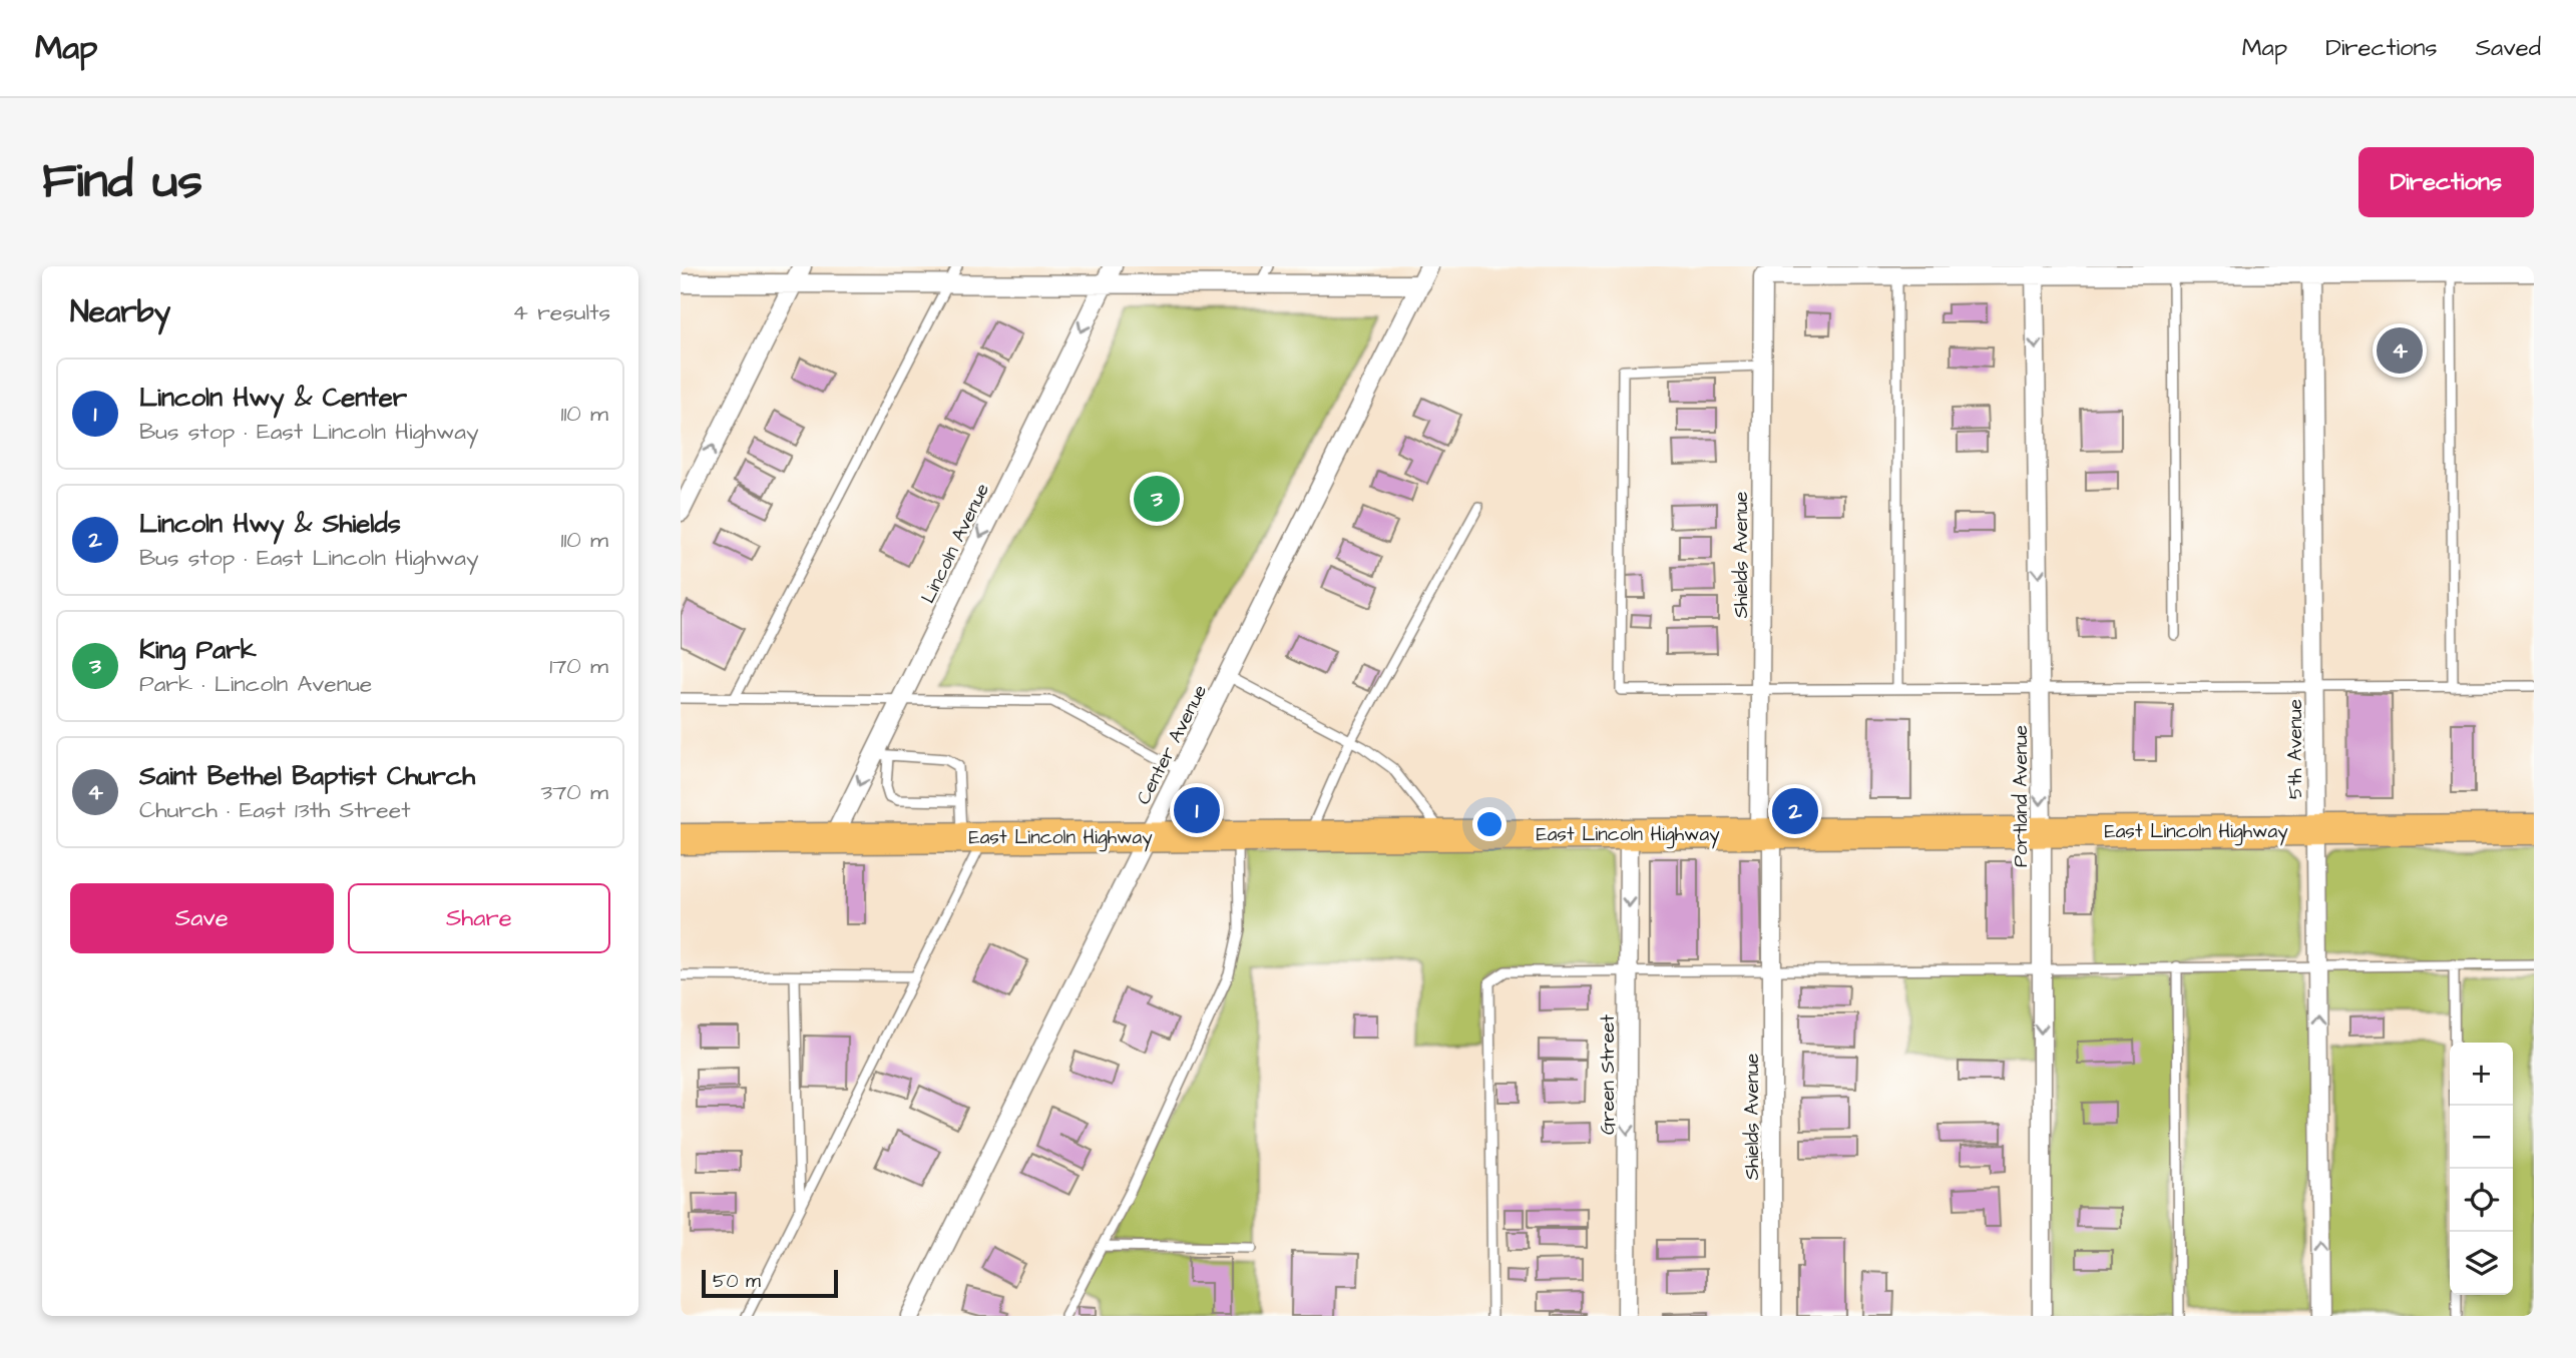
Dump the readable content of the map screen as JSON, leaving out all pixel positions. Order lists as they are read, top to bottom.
{
  "streets": {
    "main road": ["East Lincoln Highway"],
    "street": [
      "Lincoln Avenue",
      "Shields Avenue",
      "Center Avenue",
      "5th Avenue",
      "Portland Avenue",
      "Green Street"
    ]
  },
  "crossings": [
    ["Lincoln Avenue", "East Lincoln Highway"],
    ["Shields Avenue", "East Lincoln Highway"],
    ["Center Avenue", "East Lincoln Highway"],
    ["5th Avenue", "East Lincoln Highway"],
    ["Portland Avenue", "East Lincoln Highway"],
    ["East Lincoln Highway", "Green Street"]
  ],
  "one_way": ["Lincoln Avenue", "Portland Avenue", "Green Street"],
  "scale_bar": "50 m",
  "page": {
    "header": "Map",
    "nav": ["Map", "Directions", "Saved"],
    "buttons": [
      "Directions",
      ["Save", "Share"]
    ],
    "title": "Find us",
    "heading": ["Nearby", "4 results"],
    "pins": [
      "4",
      "3",
      "1",
      "2"
    ],
    "list": [
      {
        "mark": "1",
        "name": "Lincoln Hwy & Center",
        "note": "Bus stop · East Lincoln Highway",
        "value": "110 m"
      },
      {
        "mark": "2",
        "name": "Lincoln Hwy & Shields",
        "note": "Bus stop · East Lincoln Highway",
        "value": "110 m"
      },
      {
        "mark": "3",
        "name": "King Park",
        "note": "Park · Lincoln Avenue",
        "value": "170 m"
      },
      {
        "mark": "4",
        "name": "Saint Bethel Baptist Church",
        "note": "Church · East 13th Street",
        "value": "370 m"
      }
    ],
    "map_buttons": ["+", "−"],
    "scale": "50 m"
  }
}
